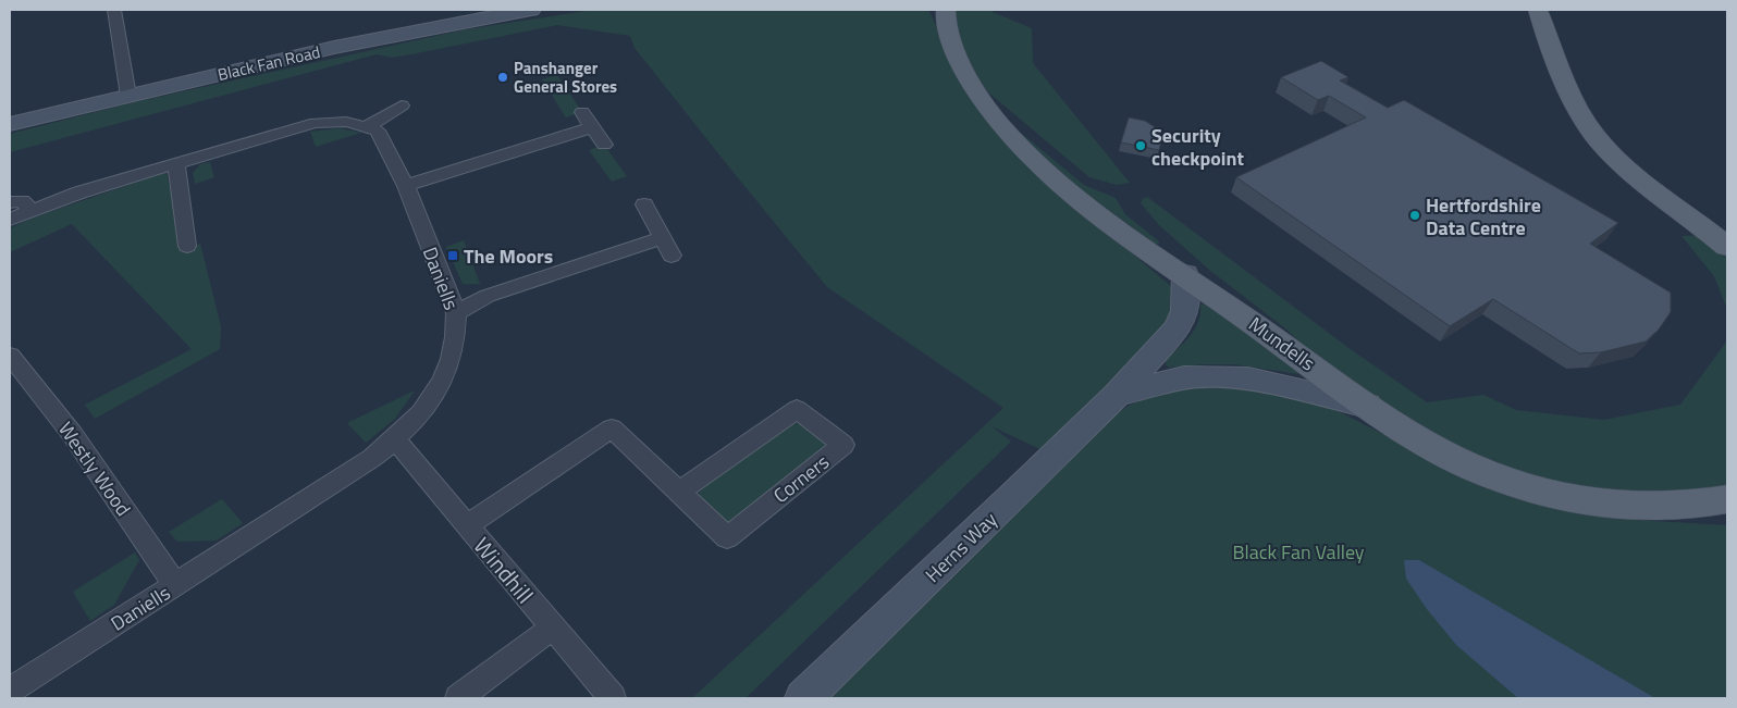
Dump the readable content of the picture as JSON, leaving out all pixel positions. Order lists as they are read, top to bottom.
{
  "streets": {
    "main road": ["Mundells"],
    "street": [
      "Black Fan Road",
      "Daniells",
      "Westly Wood",
      "Corners",
      "Herns Way",
      "Windhill"
    ]
  },
  "crossings": [
    ["Daniells", "Westly Wood"],
    ["Daniells", "Windhill"],
    ["Mundells", "Herns Way"],
    ["Corners", "Windhill"]
  ],
  "parks": ["Black Fan Valley"],
  "places": {
    "other": ["Panshanger General Stores", "Security checkpoint", "Hertfordshire Data Centre"],
    "transit": ["The Moors"]
  }
}
